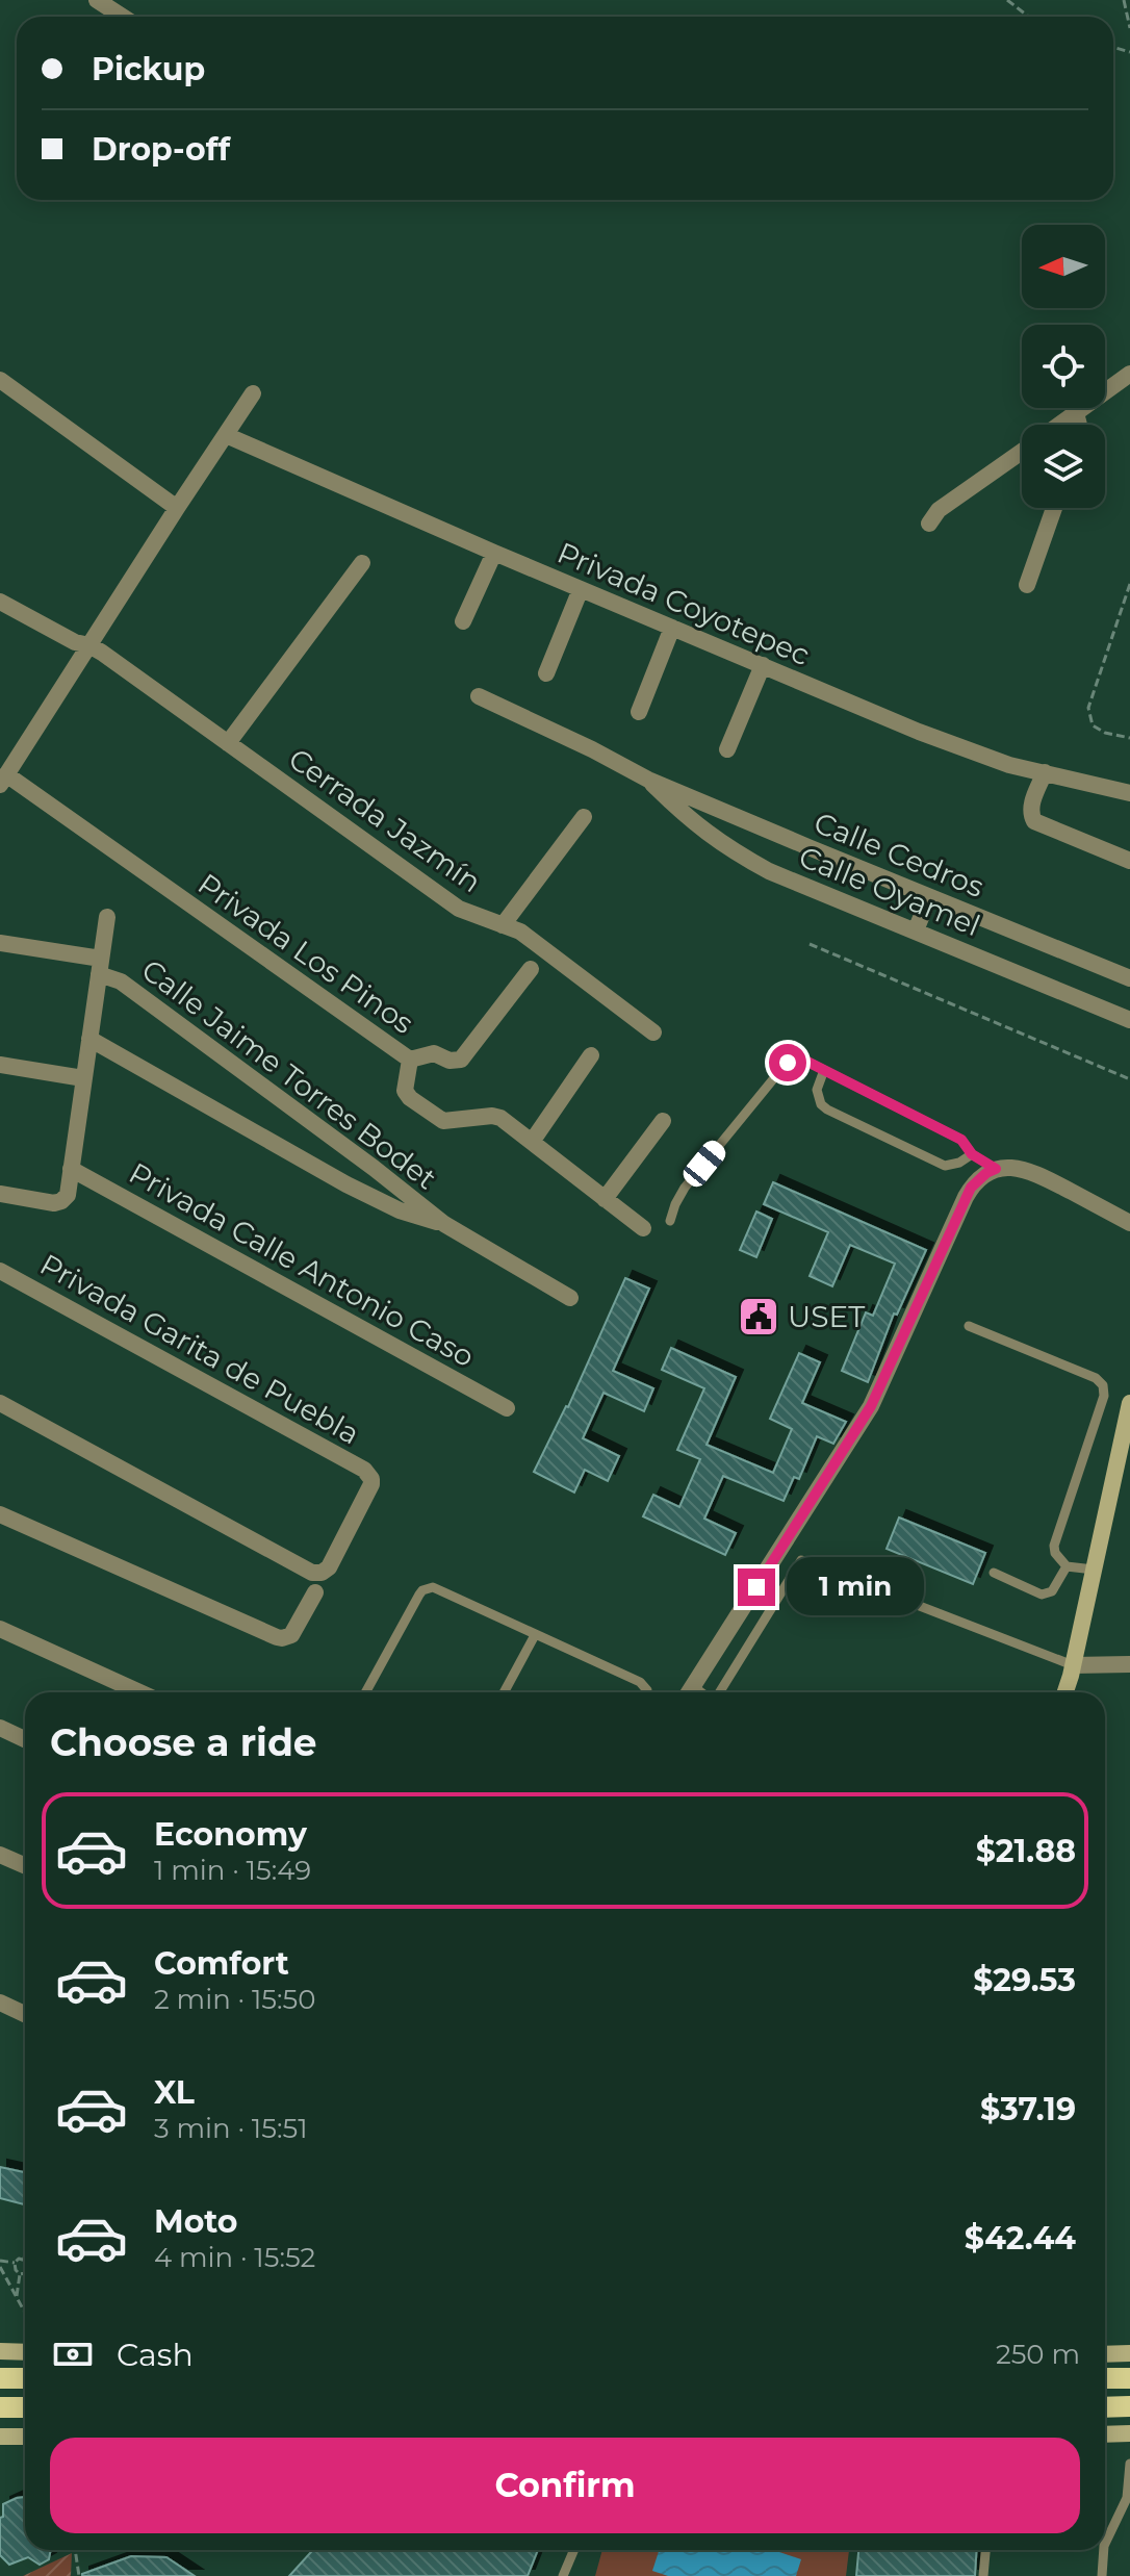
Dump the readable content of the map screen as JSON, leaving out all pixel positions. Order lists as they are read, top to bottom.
{
  "streets": {
    "street": [
      "Privada Coyotepec",
      "Cerrada Jazmín",
      "Calle Cedros",
      "Calle Oyamel",
      "Privada Los Pinos",
      "Calle Jaime Torres Bodet",
      "Privada Calle Antonio Caso",
      "Privada Garita de Puebla"
    ]
  },
  "crossings": [
    ["Calle Cedros", "Calle Oyamel"]
  ],
  "places": {
    "public building": ["USET"]
  },
  "north": "left",
  "page": {
    "banner": ["Pickup", "Drop-off"],
    "bubble": "1 min",
    "heading": "Choose a ride",
    "list": [
      {
        "name": "Economy",
        "note": "1 min · 15:49",
        "value": "$21.88"
      },
      {
        "name": "Comfort",
        "note": "2 min · 15:50",
        "value": "$29.53"
      },
      {
        "name": "XL",
        "note": "3 min · 15:51",
        "value": "$37.19"
      },
      {
        "name": "Moto",
        "note": "4 min · 15:52",
        "value": "$42.44"
      }
    ],
    "pay": ["Cash", "250 m"],
    "buttons": "Confirm"
  }
}
